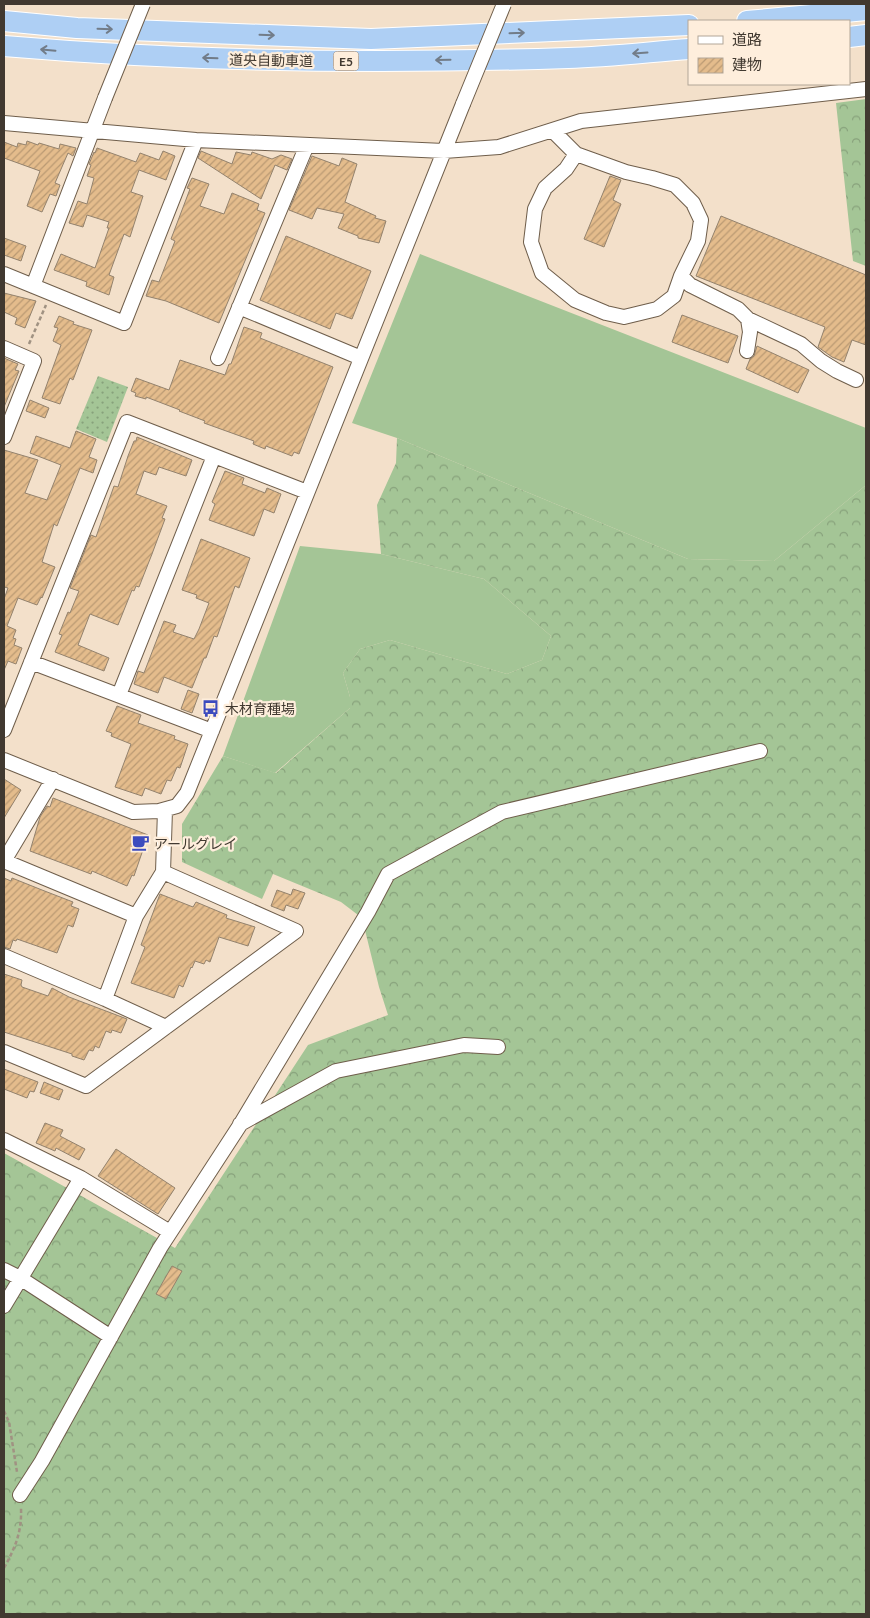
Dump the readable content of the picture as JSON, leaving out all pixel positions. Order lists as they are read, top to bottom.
{
  "streets": {
    "highway": ["道央自動車道", "E5"]
  },
  "places": {
    "bus stop": ["木材育種場"],
    "cafe": ["アールグレイ"]
  },
  "legend": ["道路", "建物"]
}
